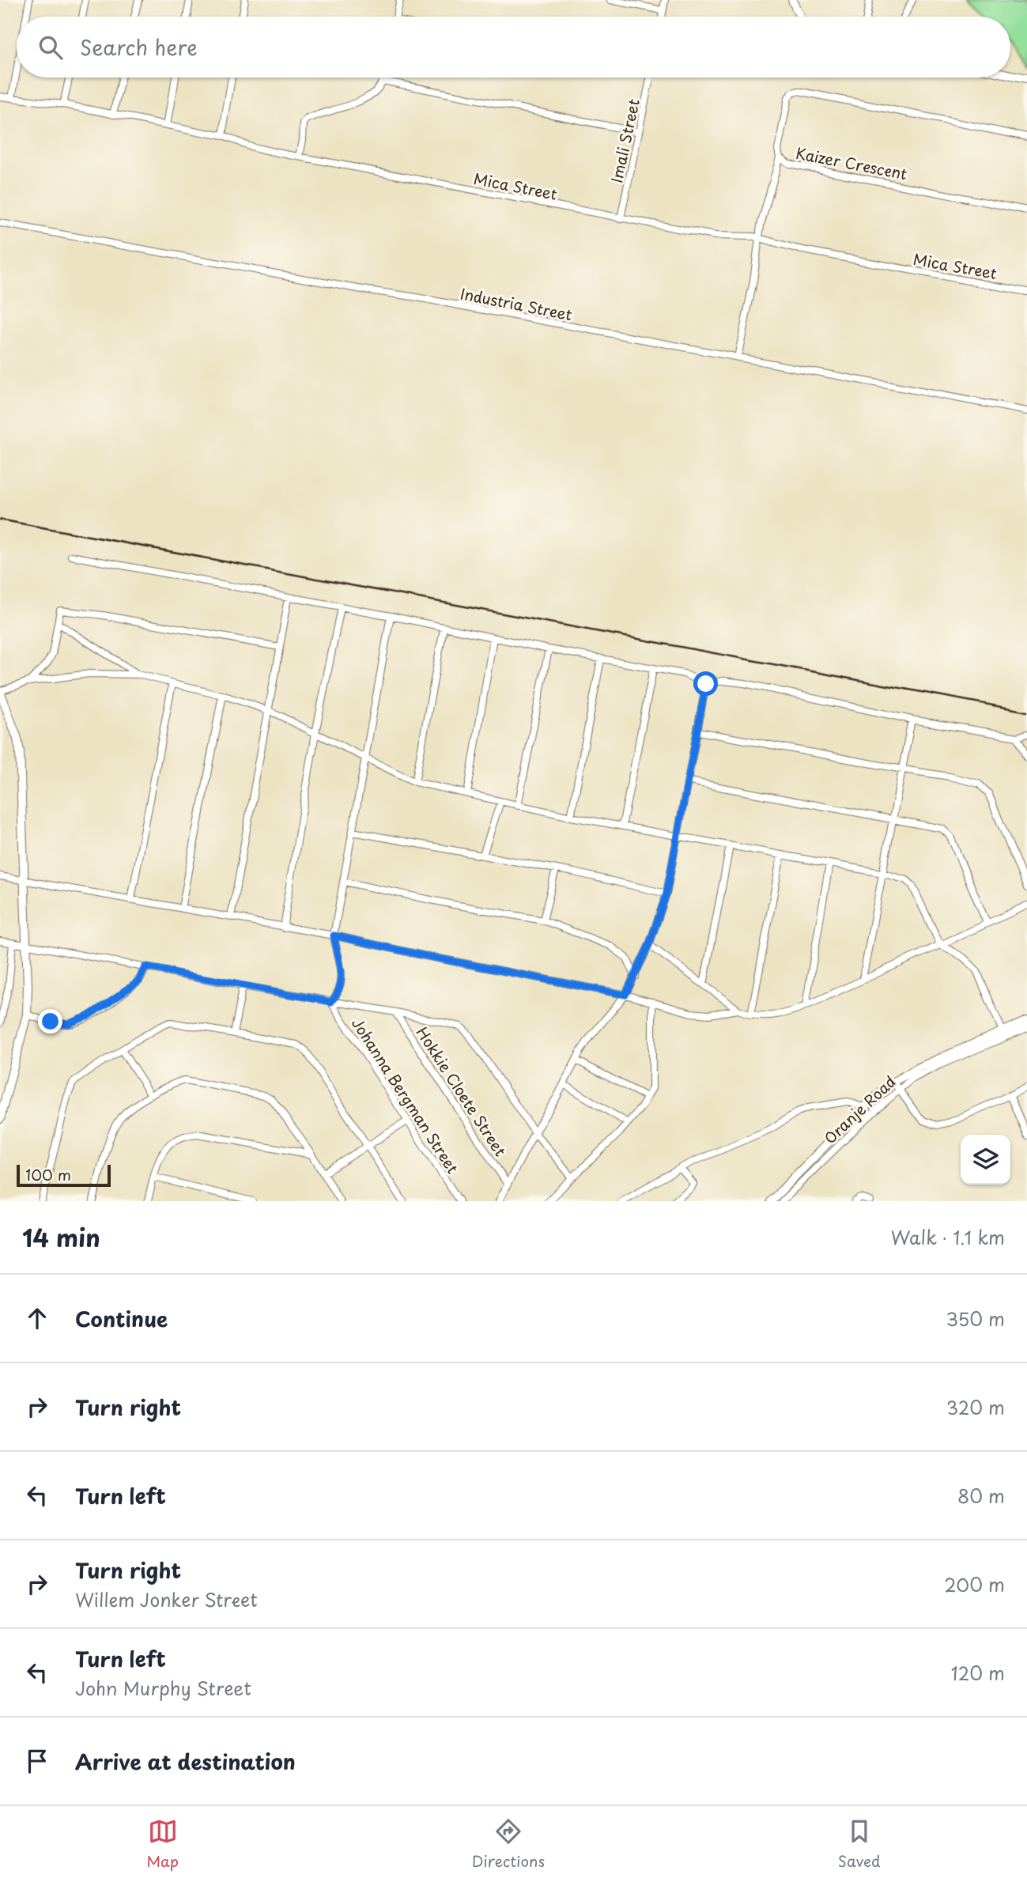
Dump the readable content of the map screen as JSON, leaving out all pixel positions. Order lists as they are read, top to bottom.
{
  "streets": {
    "street": [
      "Imali Street",
      "Kaizer Crescent",
      "Mica Street",
      "Industria Street",
      "Hokkie Cloete Street",
      "Johanna Bergman Street",
      "Oranje Road"
    ]
  },
  "crossings": [
    ["Imali Street", "Mica Street"]
  ],
  "scale_bar": "100 m",
  "page": {
    "search": "Search here",
    "scale": "100 m",
    "heading": ["14 min", "Walk · 1.1 km"],
    "list": [
      ["Continue", "350 m"],
      ["Turn right", "320 m"],
      ["Turn left", "80 m"],
      ["Turn right", "Willem Jonker Street", "200 m"],
      ["Turn left", "John Murphy Street", "120 m"],
      "Arrive at destination"
    ],
    "nav": ["Map", "Directions", "Saved"]
  }
}
